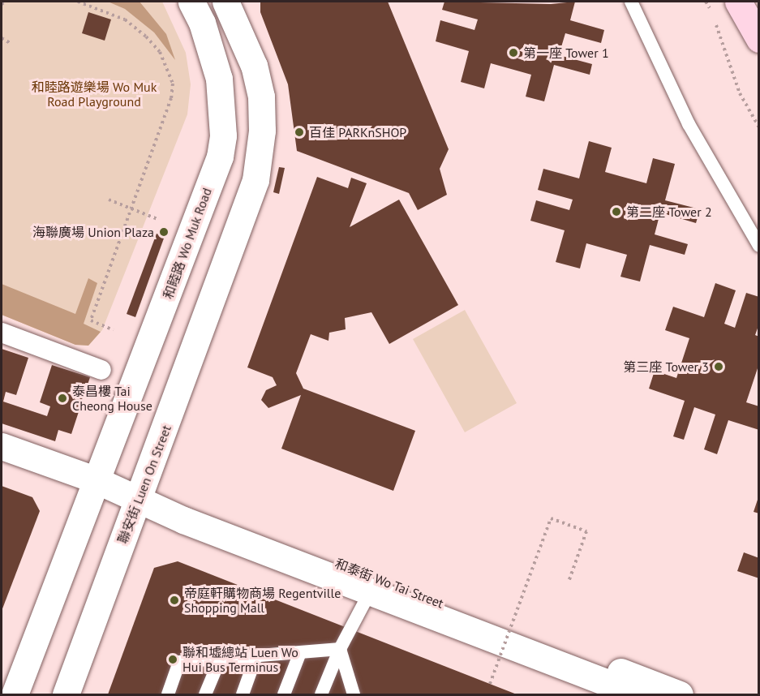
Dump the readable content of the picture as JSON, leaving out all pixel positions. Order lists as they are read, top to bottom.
{
  "streets": {
    "street": ["和睦路 Wo Muk Road", "聯安街 Luen On Street", "和泰街 Wo Tai Street"]
  },
  "crossings": [
    ["和睦路 Wo Muk Road", "和泰街 Wo Tai Street"],
    ["聯安街 Luen On Street", "和泰街 Wo Tai Street"]
  ],
  "parks": ["和睦路遊樂場 Wo Muk Road Playground"],
  "places": [
    "第一座 Tower 1",
    "百佳 PARKnSHOP",
    "第二座 Tower 2",
    "海聯廣場 Union Plaza",
    "第三座 Tower 3",
    "泰昌樓 Tai Cheong House",
    "帝庭軒購物商場 Regentville Shopping Mall",
    "聯和墟總站 Luen Wo Hui Bus Terminus"
  ]
}
